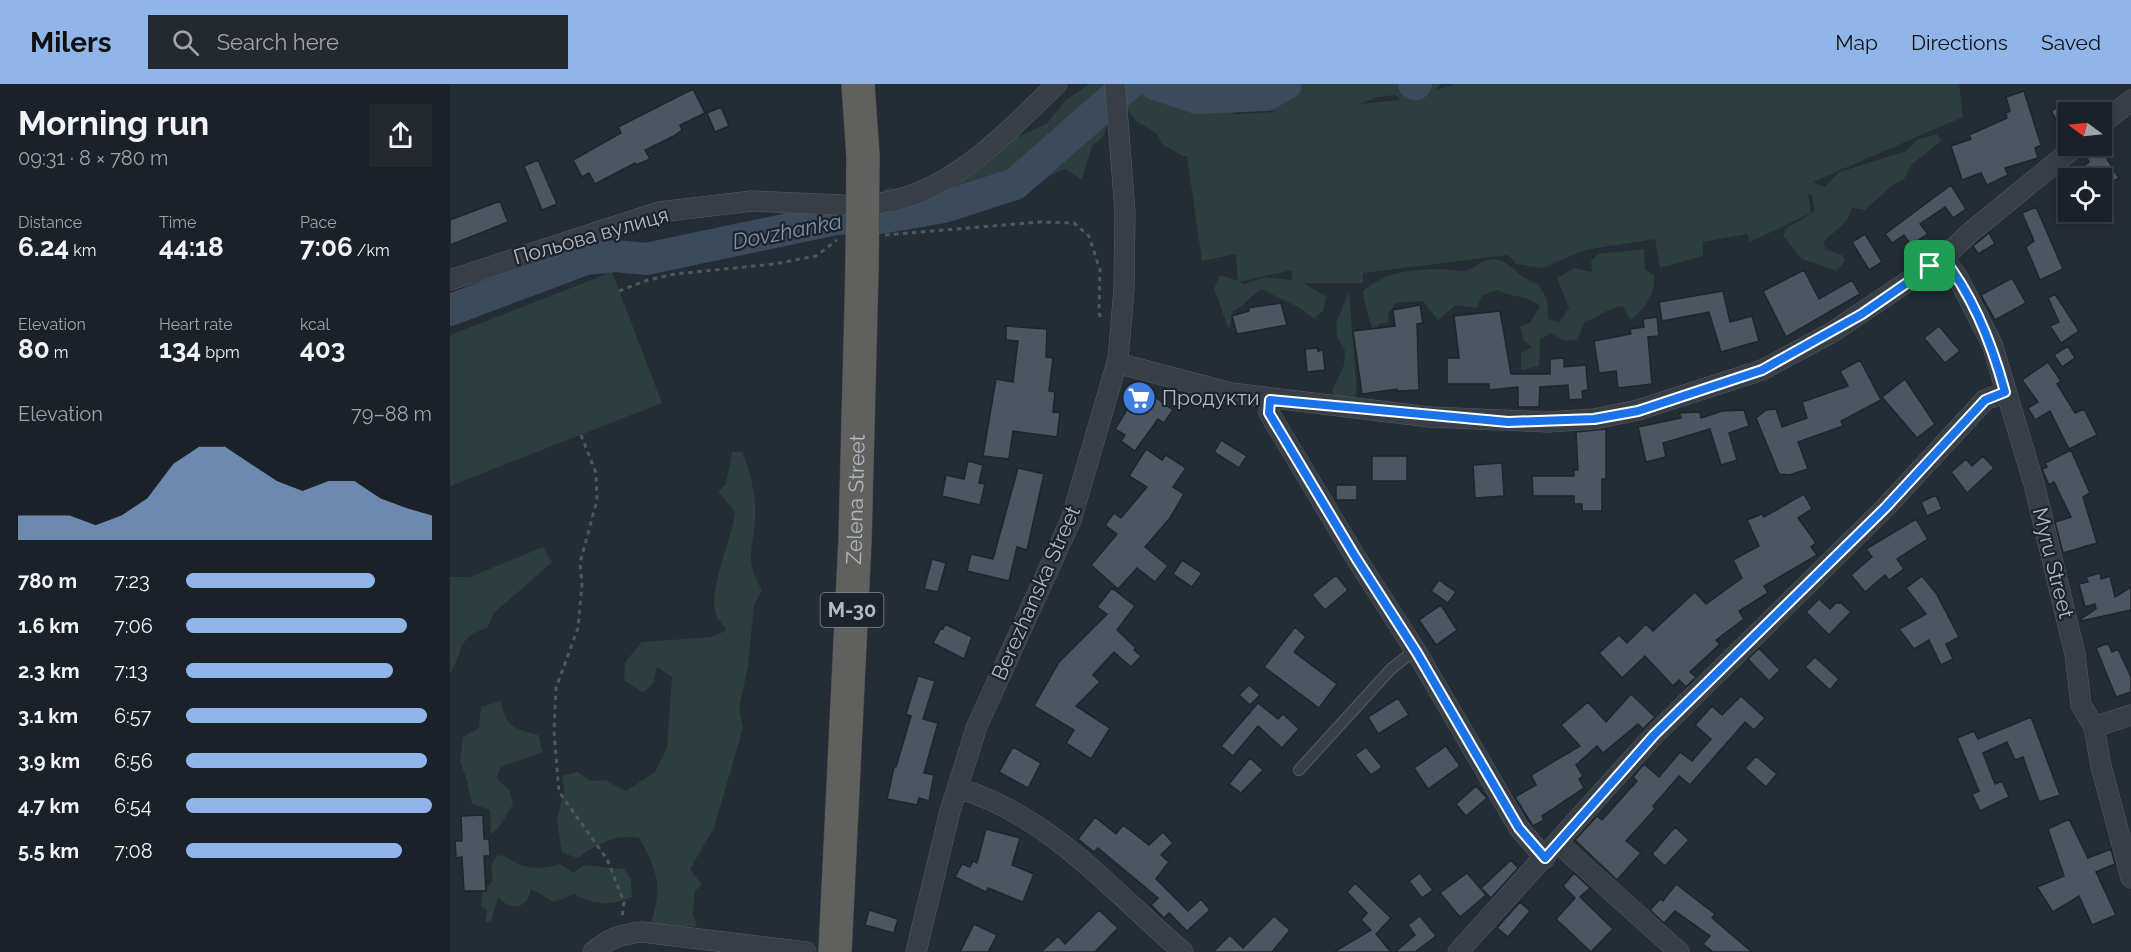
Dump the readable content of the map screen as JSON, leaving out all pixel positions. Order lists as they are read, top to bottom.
{
  "streets": {
    "highway": ["Zelena Street", "М-30"],
    "street": ["Польова вулиця", "Myru Street", "Berezhanska Street"]
  },
  "water": ["Dovzhanka"],
  "places": {
    "supermarket": ["Продукти"]
  },
  "north": "left",
  "page": {
    "header": "Milers",
    "search": "Search here",
    "nav": ["Map", "Directions", "Saved"],
    "heading": ["Morning run", "09:31 · 8 × 780 m"],
    "stats": [
      ["Distance", "6.24 km"],
      ["Time", "44:18"],
      ["Pace", "7:06 /km"],
      ["Elevation", "80 m"],
      ["Heart rate", "134 bpm"],
      ["kcal", "403"]
    ],
    "chart": ["Elevation", "79–88 m"],
    "list": [
      {
        "name": "780 m",
        "note": "7:23"
      },
      {
        "name": "1.6 km",
        "note": "7:06"
      },
      {
        "name": "2.3 km",
        "note": "7:13"
      },
      {
        "name": "3.1 km",
        "note": "6:57"
      },
      {
        "name": "3.9 km",
        "note": "6:56"
      },
      {
        "name": "4.7 km",
        "note": "6:54"
      },
      {
        "name": "5.5 km",
        "note": "7:08"
      }
    ]
  }
}
